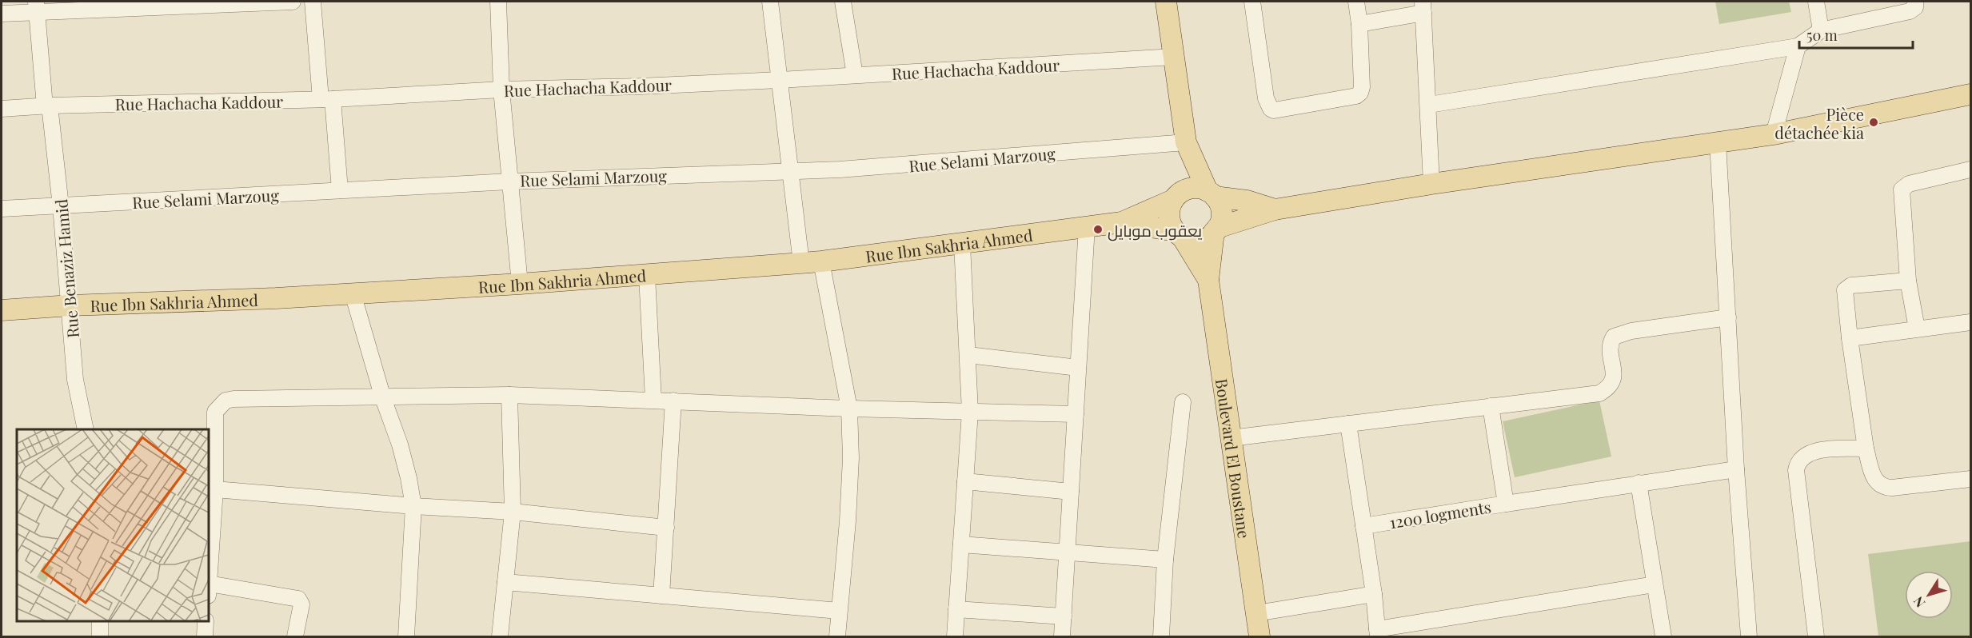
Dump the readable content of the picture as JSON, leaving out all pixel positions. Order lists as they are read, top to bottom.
{
  "streets": {
    "main road": ["Rue Ibn Sakhria Ahmed", "Boulevard El Boustane"],
    "street": [
      "Rue Hachacha Kaddour",
      "Rue Selami Marzoug",
      "Rue Benaziz Hamid",
      "1200 logments"
    ]
  },
  "crossings": [
    ["Rue Hachacha Kaddour", "Rue Benaziz Hamid"],
    ["Rue Selami Marzoug", "Rue Benaziz Hamid"],
    ["Rue Ibn Sakhria Ahmed", "Rue Benaziz Hamid"]
  ],
  "places": ["Pièce détachée kia", "يعقوب موبايل"],
  "scale_bar": "50 m",
  "north": "bottom left"
}
